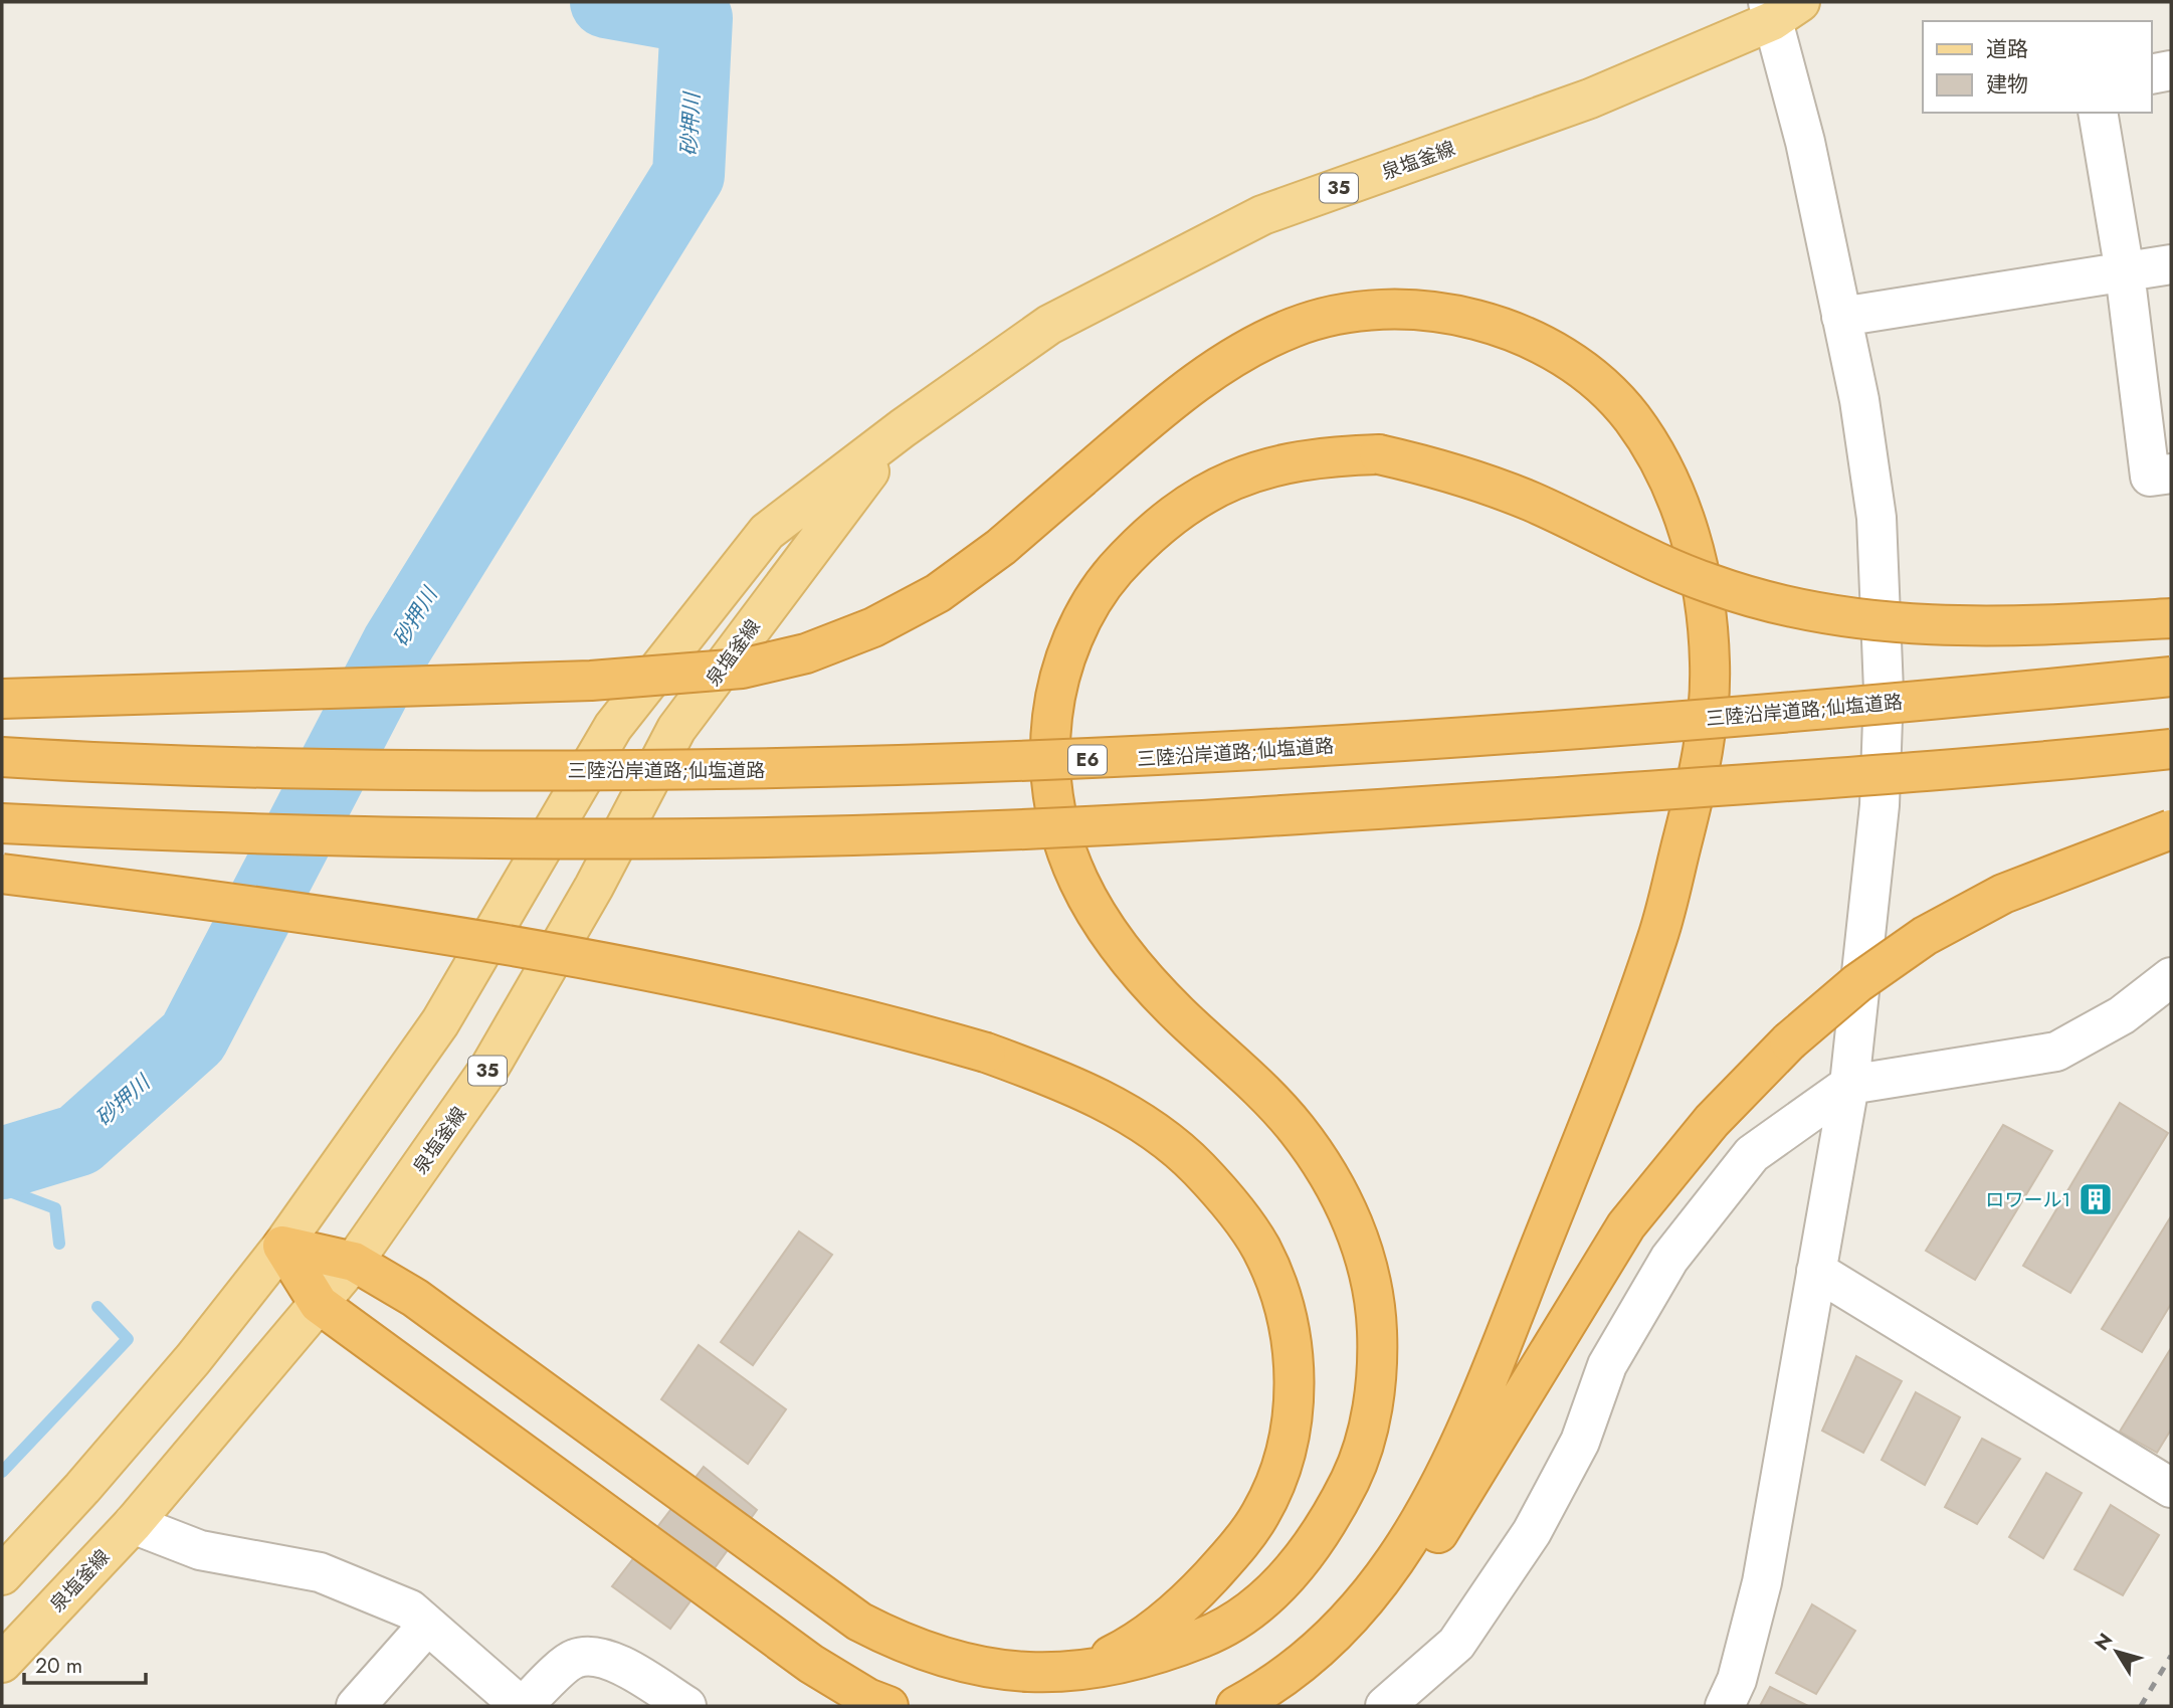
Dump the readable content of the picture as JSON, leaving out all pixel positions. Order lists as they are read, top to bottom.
{
  "streets": {
    "highway": ["三陸沿岸道路;仙塩道路", "E6"],
    "main road": ["泉塩釜線", "35"]
  },
  "water": ["砂押川"],
  "places": {
    "building": ["ロワール1"]
  },
  "legend": ["道路", "建物"],
  "scale_bar": "20 m",
  "north": "top left"
}
